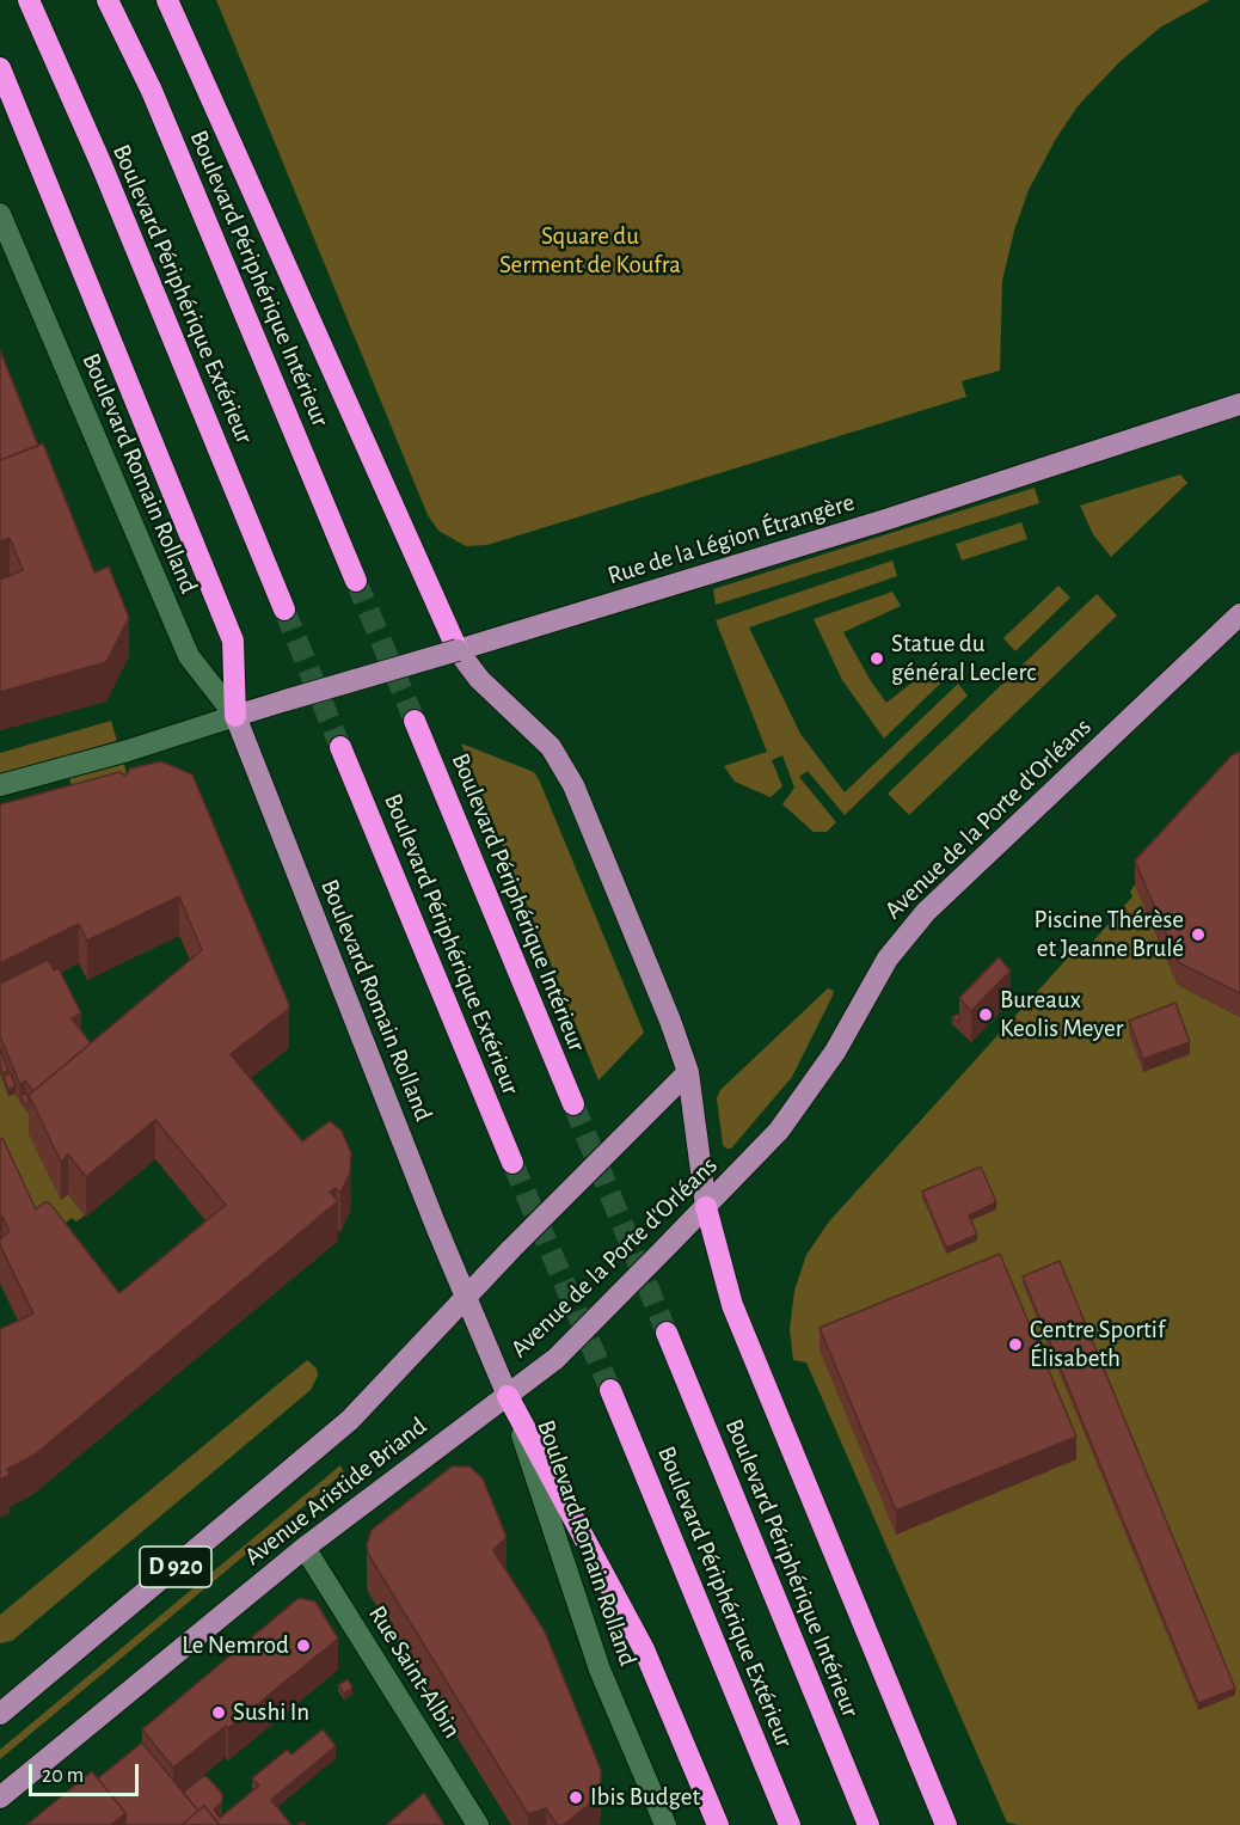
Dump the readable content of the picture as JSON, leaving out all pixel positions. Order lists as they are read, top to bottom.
{
  "streets": {
    "highway": ["Boulevard Périphérique Intérieur", "Boulevard Périphérique Extérieur"],
    "main road": [
      "Boulevard Romain Rolland",
      "Rue de la Légion Étrangère",
      "Avenue de la Porte d'Orléans",
      "Avenue Aristide Briand",
      "D 920",
      "Rue Saint-Albin"
    ]
  },
  "crossings": [
    ["Boulevard Romain Rolland", "Rue de la Légion Étrangère"],
    ["Boulevard Romain Rolland", "Avenue de la Porte d'Orléans"],
    ["Boulevard Romain Rolland", "Avenue Aristide Briand"],
    ["Avenue de la Porte d'Orléans", "Avenue Aristide Briand"],
    ["Avenue Aristide Briand", "Rue Saint-Albin"]
  ],
  "parks": ["Square du Serment de Koufra"],
  "places": [
    "Statue du général Leclerc",
    "Piscine Thérèse et Jeanne Brulé",
    "Bureaux Keolis Meyer",
    "Centre Sportif Élisabeth",
    "Le Nemrod",
    "Sushi In",
    "Ibis Budget"
  ],
  "scale_bar": "20 m"
}
